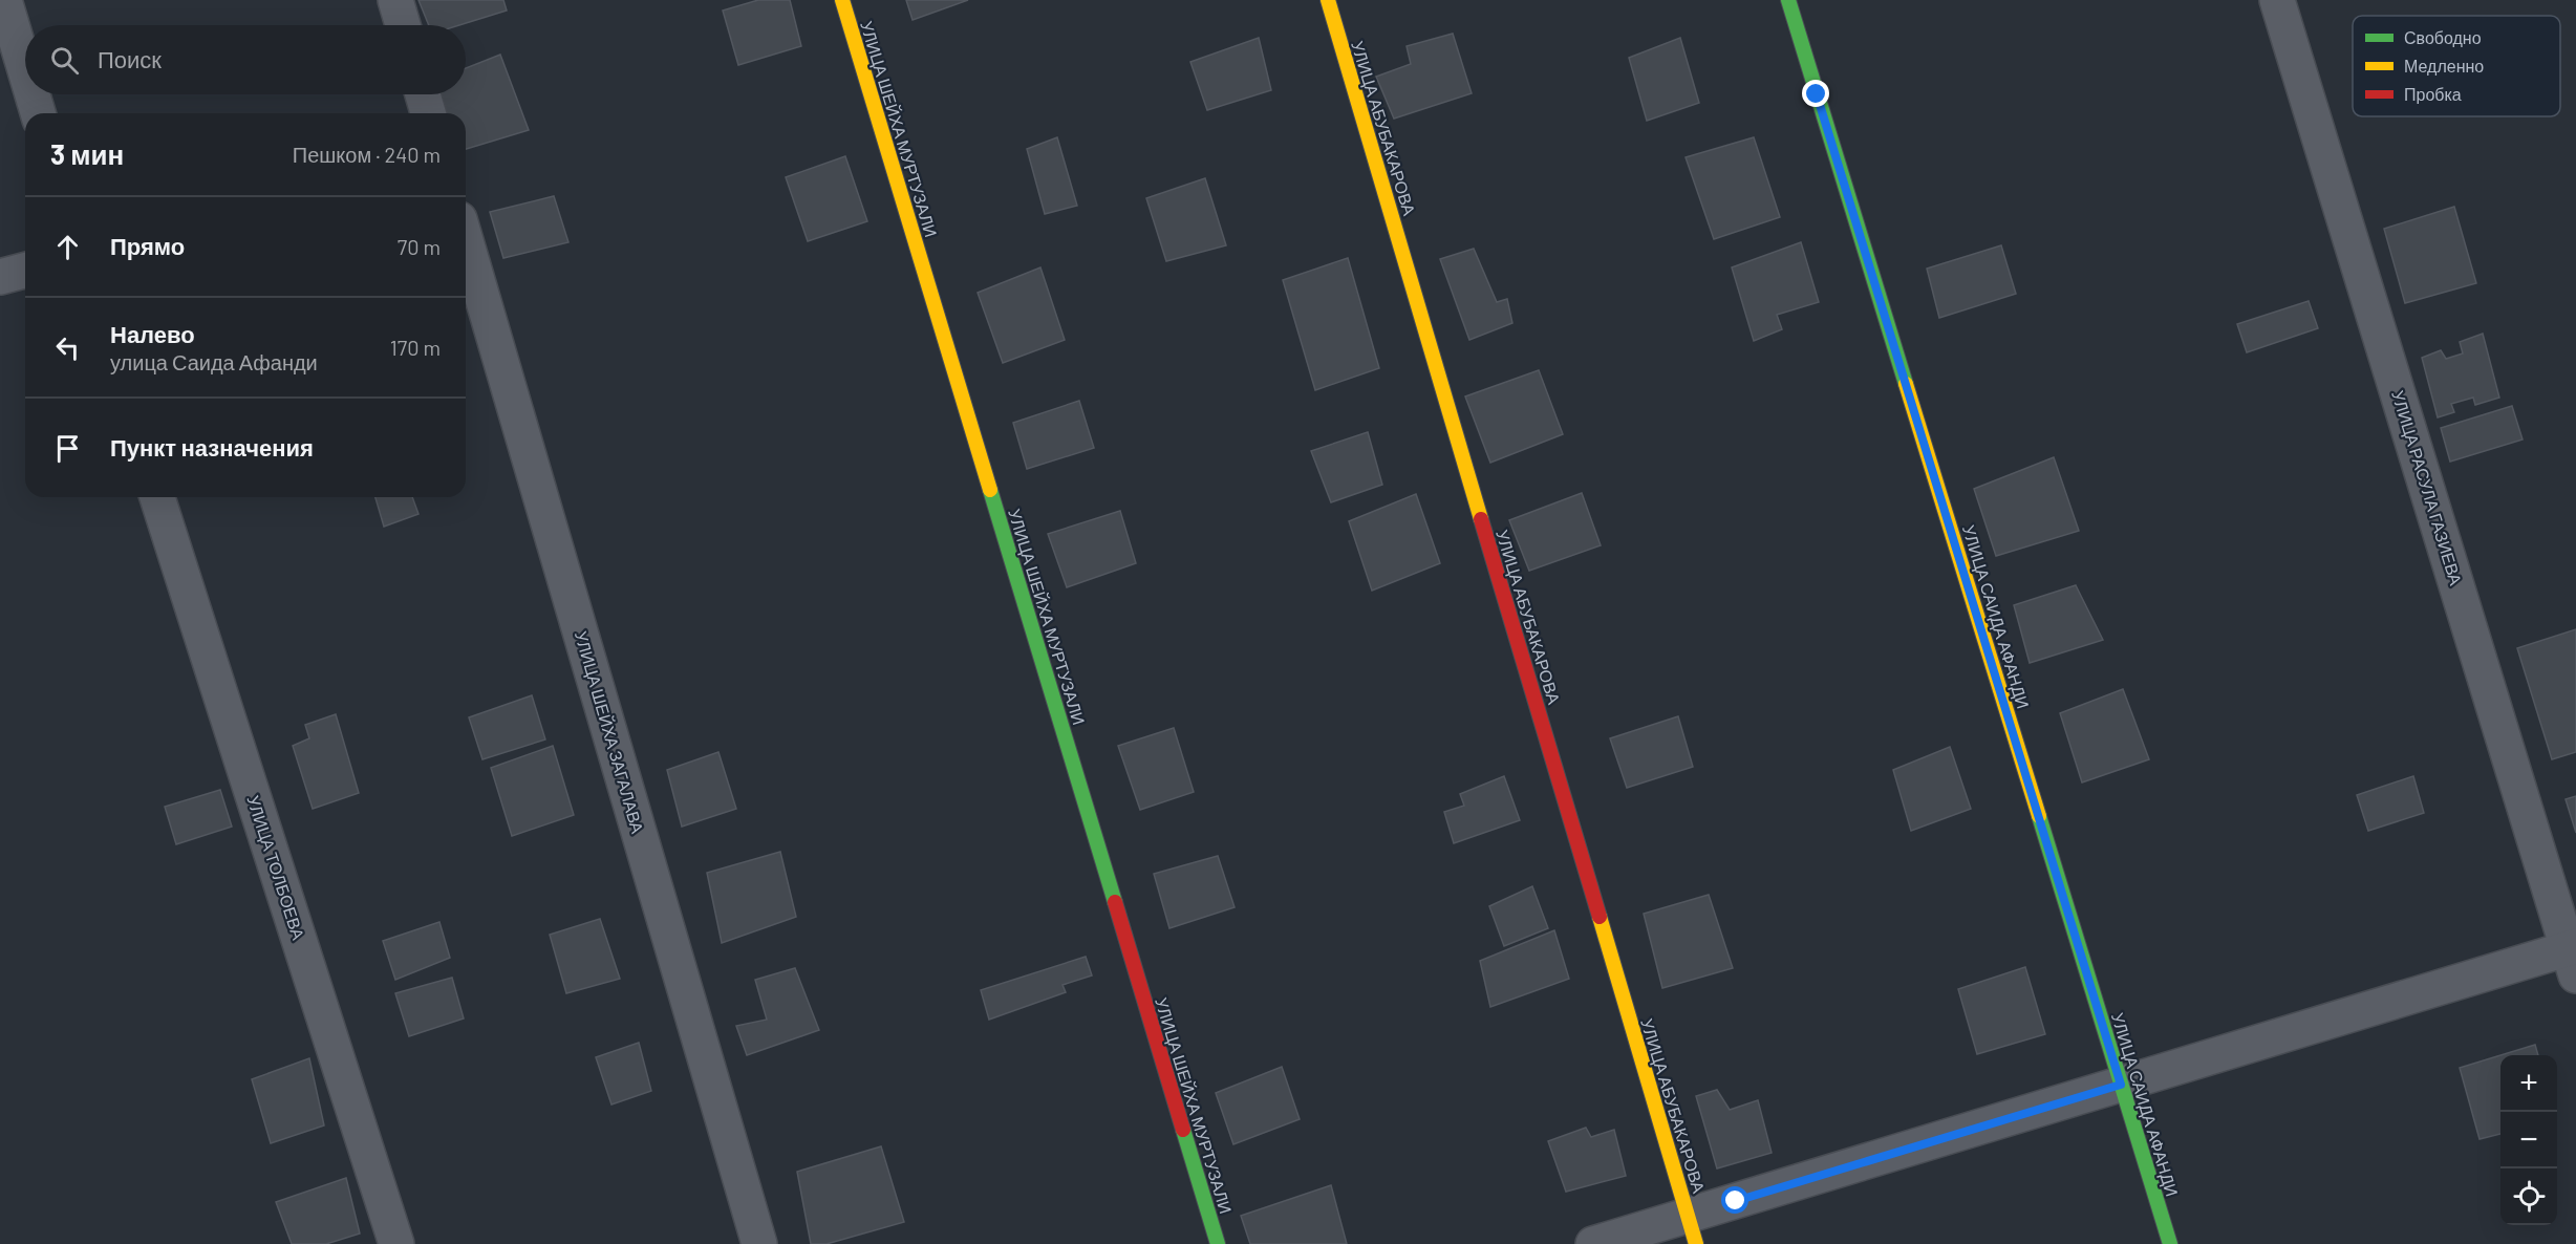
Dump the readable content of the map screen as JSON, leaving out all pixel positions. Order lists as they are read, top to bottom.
{
  "streets": {
    "street": [
      "УЛИЦА АБУБАКАРОВА",
      "УЛИЦА ШЕЙХА МУРТУЗАЛИ",
      "УЛИЦА РАСУЛА ГАЗИЕВА",
      "УЛИЦА САИДА АФАНДИ",
      "УЛИЦА ШЕЙХА ЗАГАЛАВА",
      "УЛИЦА ТОЛБОЕВА"
    ]
  },
  "legend": ["Свободно", "Медленно", "Пробка"],
  "page": {
    "search": "Поиск",
    "heading": ["3 мин", "Пешком · 240 m"],
    "list": [
      ["Прямо", "70 m"],
      ["Налево", "улица Саида Афанди", "170 m"],
      "Пункт назначения"
    ],
    "map_buttons": ["+", "−"]
  }
}
